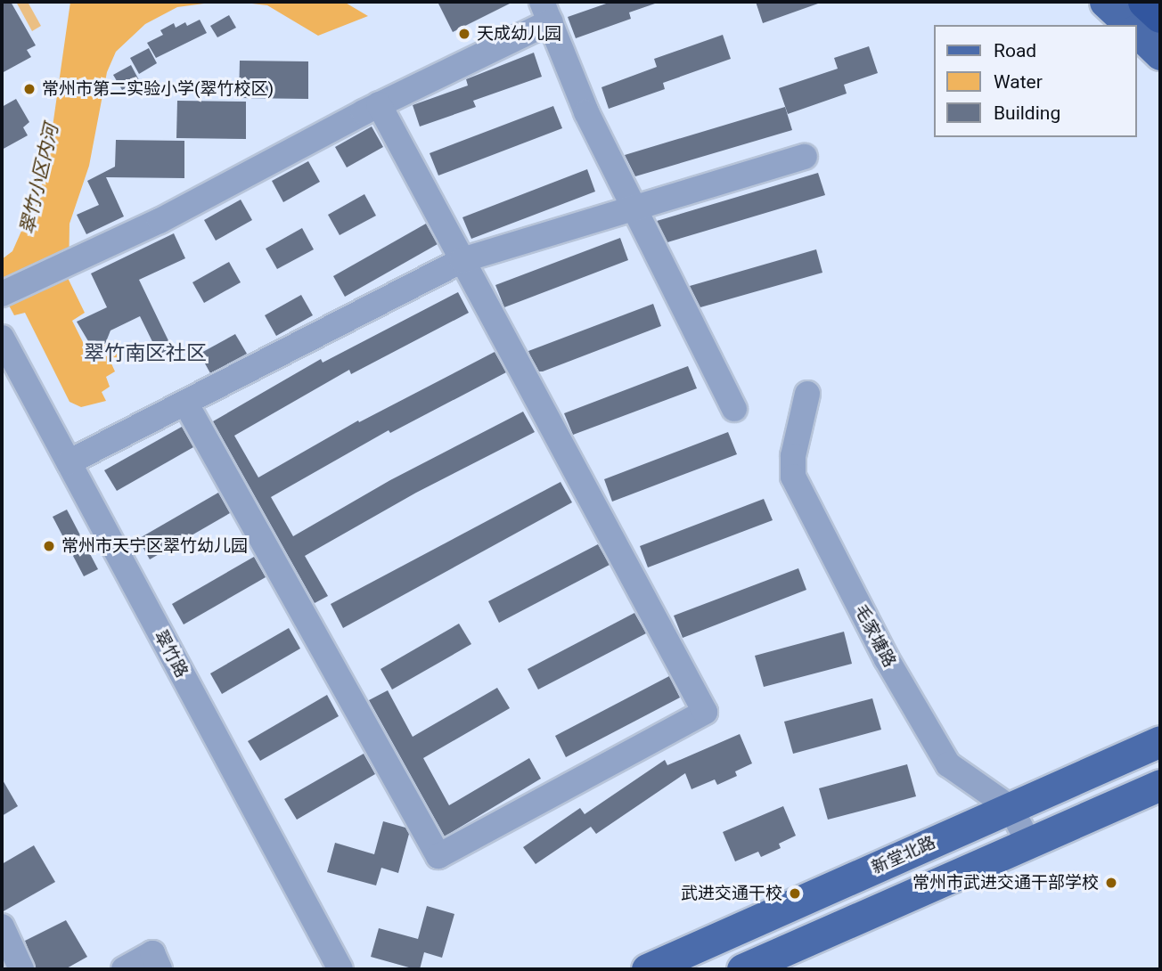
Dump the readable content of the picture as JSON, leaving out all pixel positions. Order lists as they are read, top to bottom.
{
  "streets": {
    "main road": ["新堂北路"],
    "street": ["毛家塘路", "翠竹路"]
  },
  "crossings": [
    ["毛家塘路", "新堂北路"]
  ],
  "districts": ["翠竹南区社区"],
  "water": ["翠竹小区内河"],
  "places": [
    "天成幼儿园",
    "常州市第二实验小学(翠竹校区)",
    "常州市天宁区翠竹幼儿园",
    "常州市武进交通干部学校",
    "武进交通干校"
  ],
  "legend": ["Road", "Water", "Building"]
}
